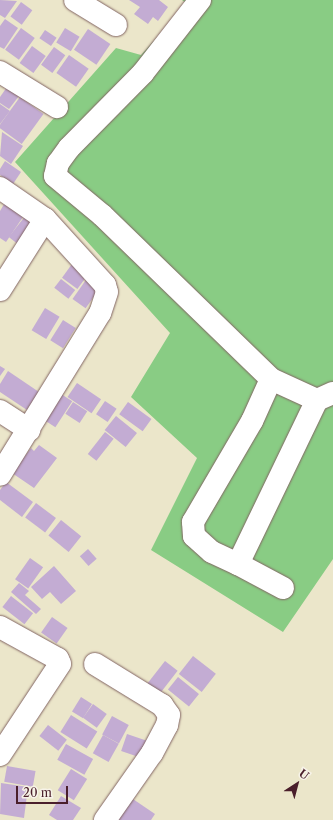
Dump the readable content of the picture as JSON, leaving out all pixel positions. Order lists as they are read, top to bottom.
{
  "scale_bar": "20 m",
  "north": "top right"
}
